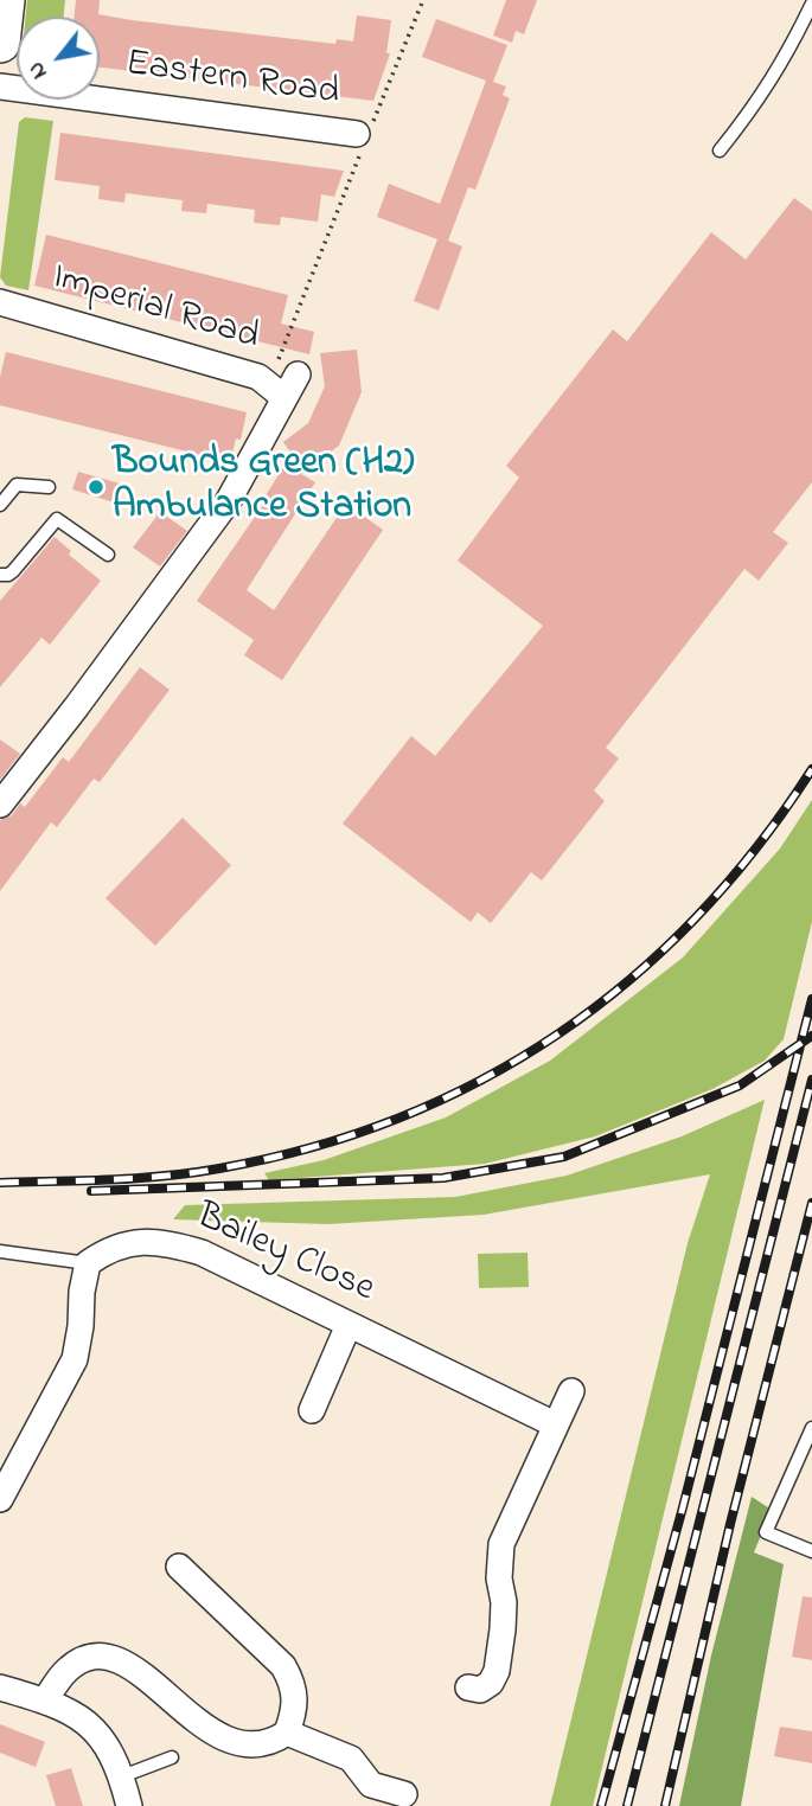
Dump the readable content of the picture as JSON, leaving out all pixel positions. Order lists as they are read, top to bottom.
{
  "streets": {
    "street": ["Eastern Road", "Imperial Road", "Bailey Close"]
  },
  "places": ["Bounds Green (H2) Ambulance Station"],
  "north": "bottom left"
}
